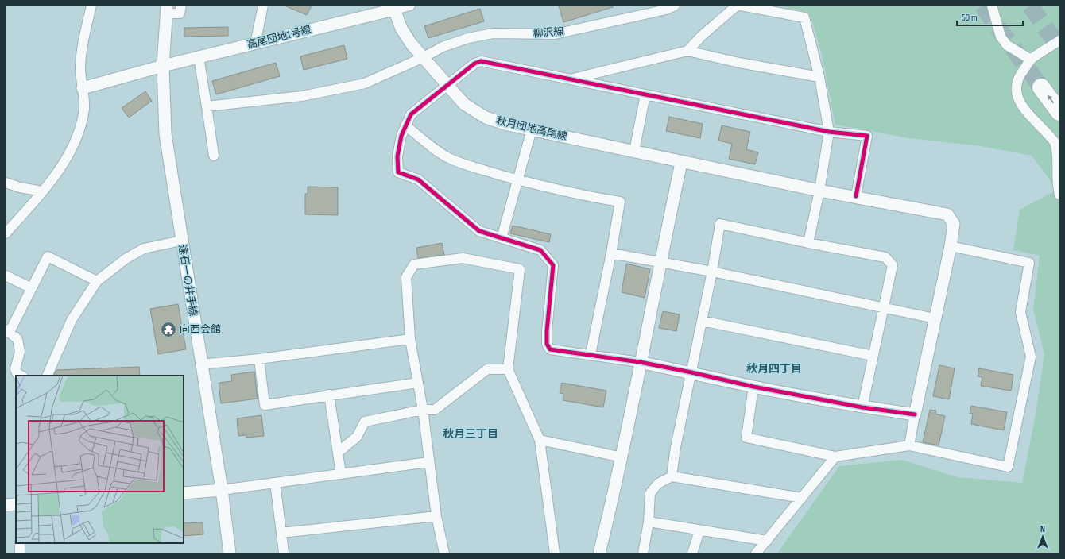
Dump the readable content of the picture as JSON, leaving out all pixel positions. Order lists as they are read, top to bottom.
{
  "streets": {
    "street": [
      "柳沢線",
      "高尾団地1号線",
      "秋月団地高尾線",
      "遠石一の井手線"
    ]
  },
  "crossings": [
    ["柳沢線", "秋月団地高尾線"],
    ["高尾団地1号線", "秋月団地高尾線"],
    ["高尾団地1号線", "遠石一の井手線"]
  ],
  "districts": ["秋月四丁目", "秋月三丁目"],
  "places": {
    "temple": ["向西会館"]
  },
  "scale_bar": "50 m",
  "north": "top"
}
